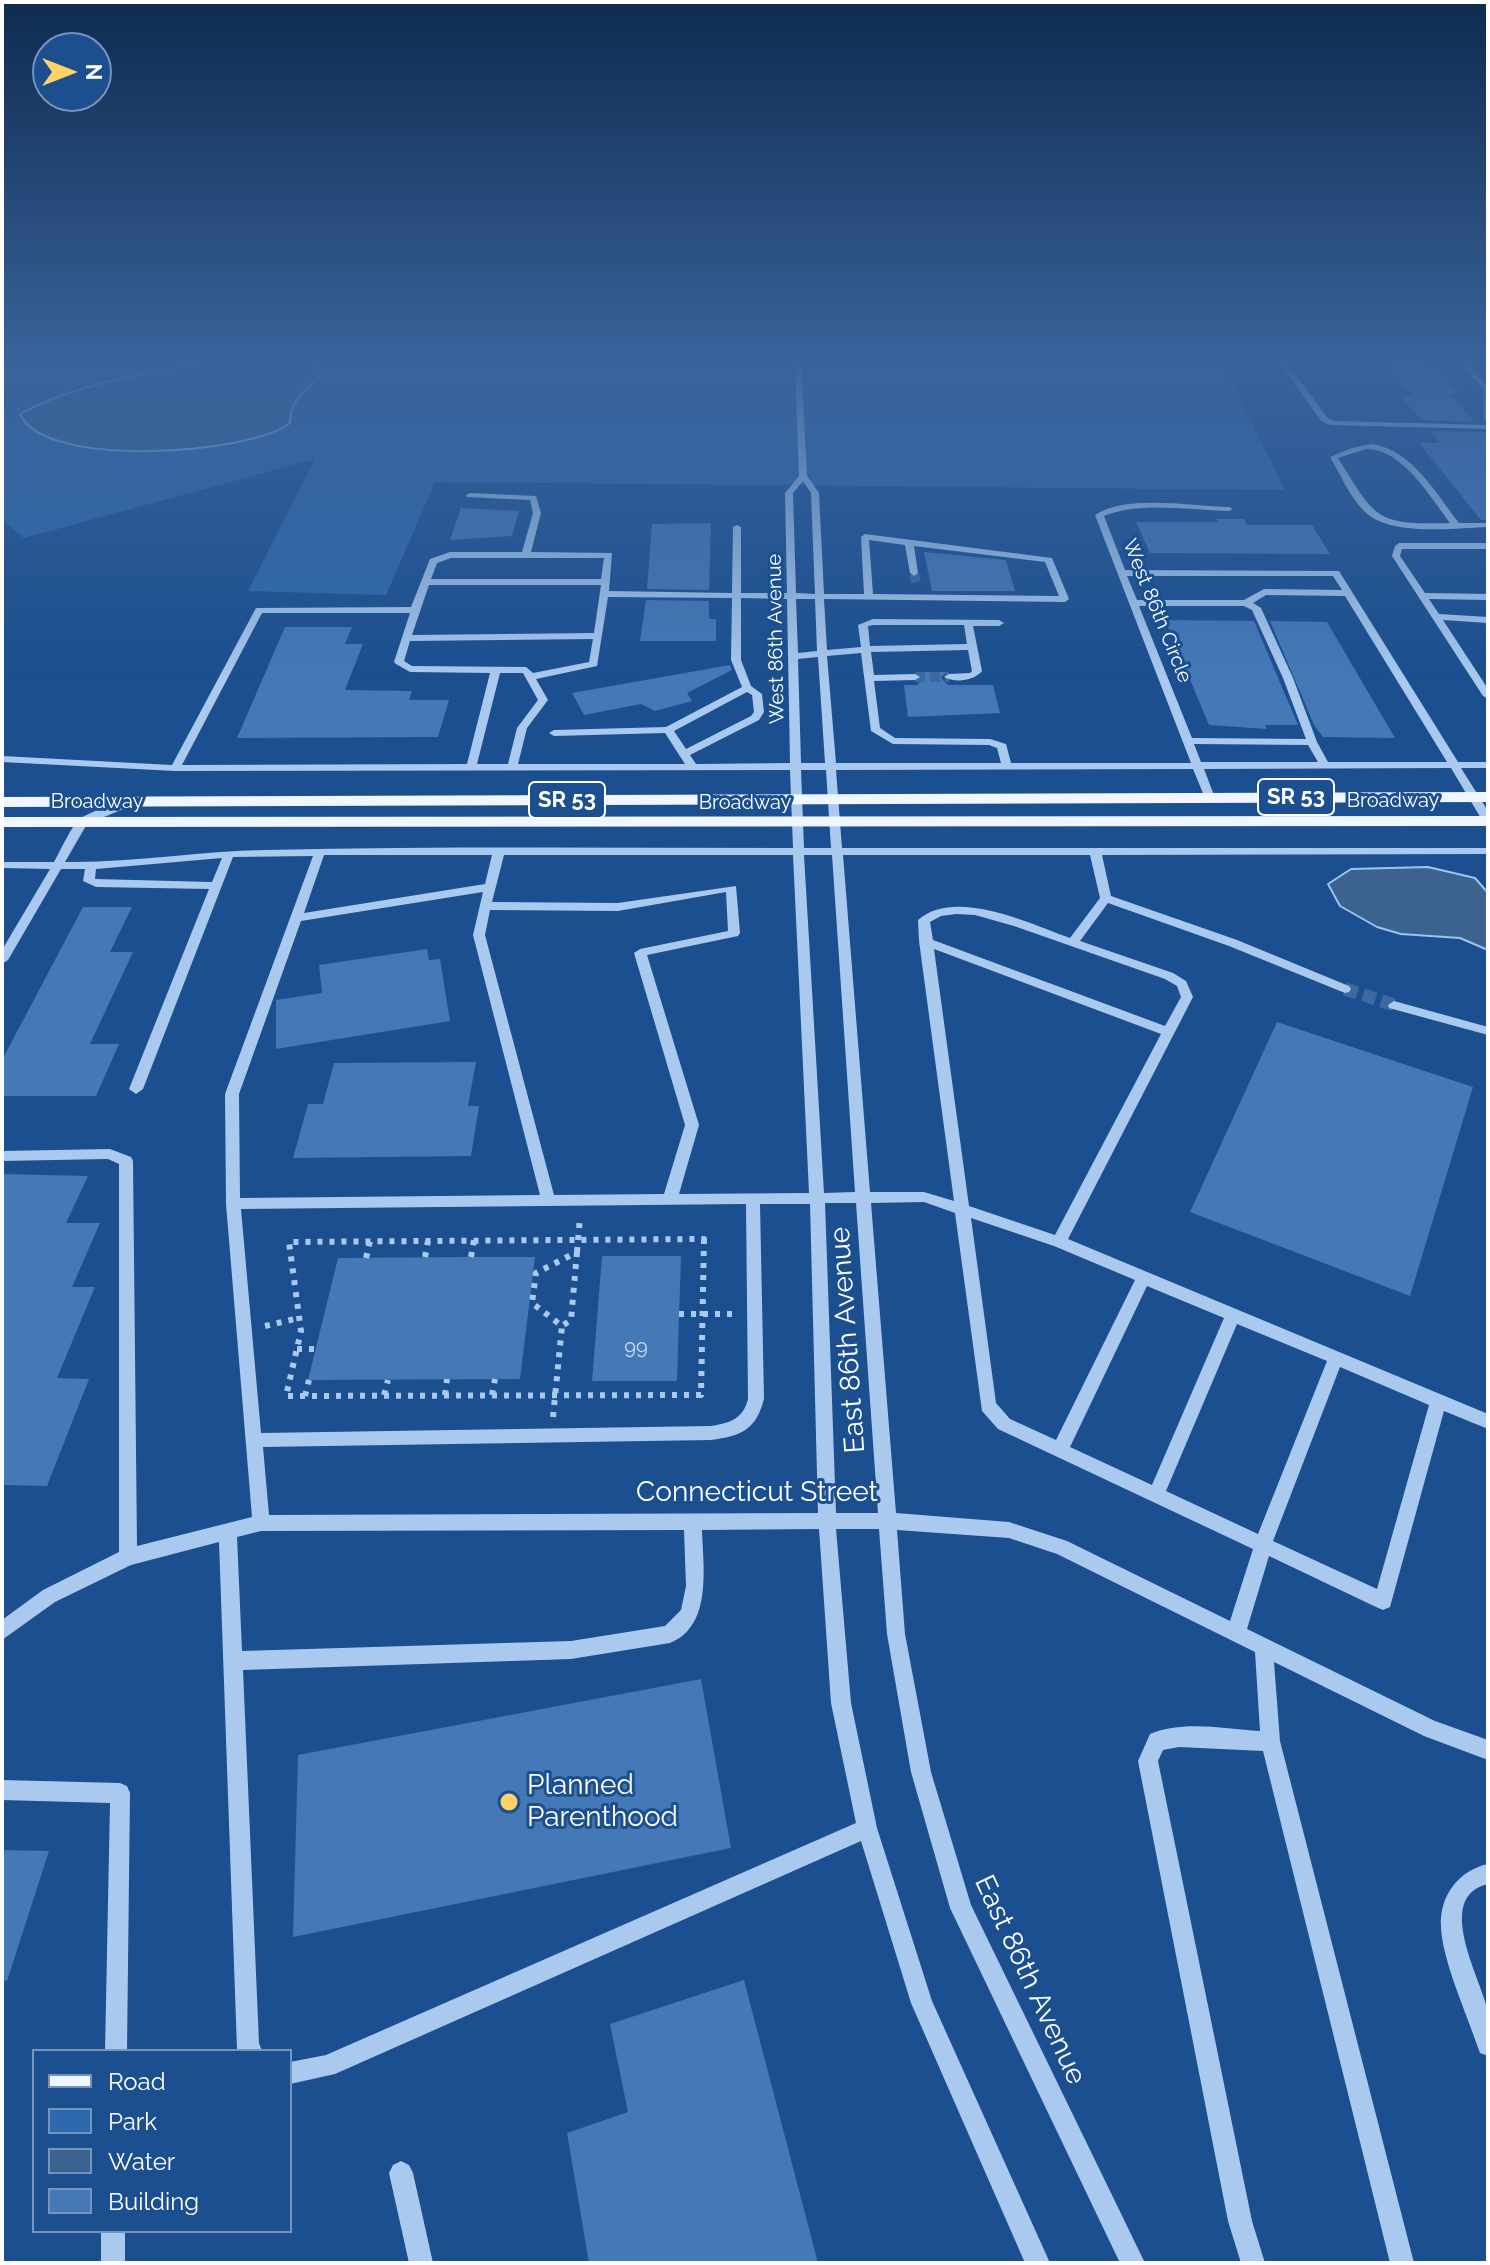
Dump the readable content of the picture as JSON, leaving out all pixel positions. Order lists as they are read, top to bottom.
{
  "streets": {
    "main road": ["SR 53", "Broadway"],
    "street": [
      "West 86th Circle",
      "West 86th Avenue",
      "East 86th Avenue",
      "Connecticut Street"
    ]
  },
  "crossings": [
    ["West 86th Circle", "Broadway"],
    ["West 86th Avenue", "Broadway"],
    ["West 86th Avenue", "East 86th Avenue"],
    ["Broadway", "East 86th Avenue"],
    ["East 86th Avenue", "Connecticut Street"]
  ],
  "places": ["Planned Parenthood"],
  "house_numbers": ["99"],
  "legend": [
    "Road",
    "Park",
    "Water",
    "Building"
  ],
  "north": "right"
}
